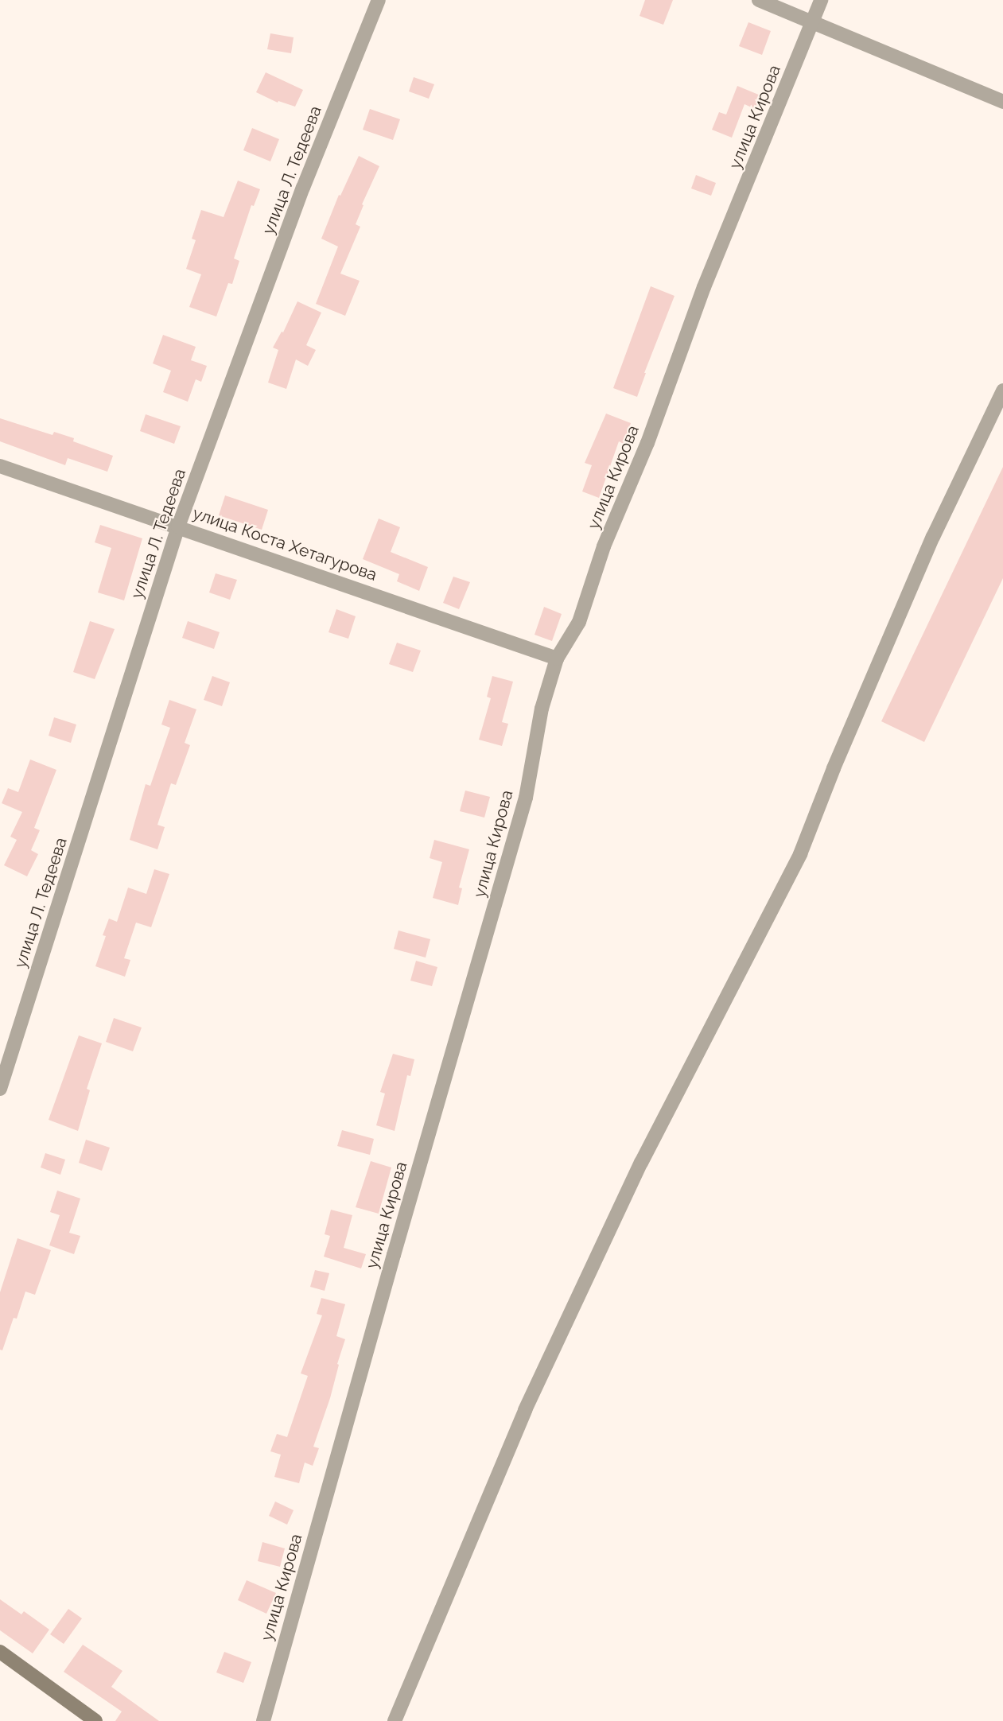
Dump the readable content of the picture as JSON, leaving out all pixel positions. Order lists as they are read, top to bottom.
{
  "streets": {
    "street": ["улица Кирова", "улица Л. Тедеева", "улица Коста Хетагурова"]
  },
  "crossings": [
    ["улица Кирова", "улица Коста Хетагурова"],
    ["улица Л. Тедеева", "улица Коста Хетагурова"]
  ]
}
